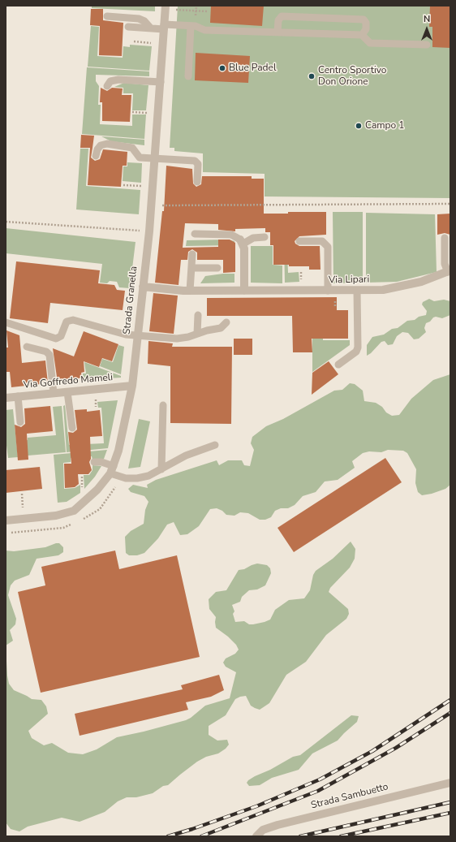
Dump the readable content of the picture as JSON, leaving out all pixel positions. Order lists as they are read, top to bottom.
{
  "streets": {
    "street": [
      "Via Lipari",
      "Strada Granella",
      "Via Goffredo Mameli",
      "Strada Sambuetto"
    ]
  },
  "crossings": [
    ["Via Lipari", "Strada Granella"],
    ["Strada Granella", "Via Goffredo Mameli"]
  ],
  "places": ["Blue Padel", "Centro Sportivo Don Orione", "Campo 1"],
  "north": "top"
}
